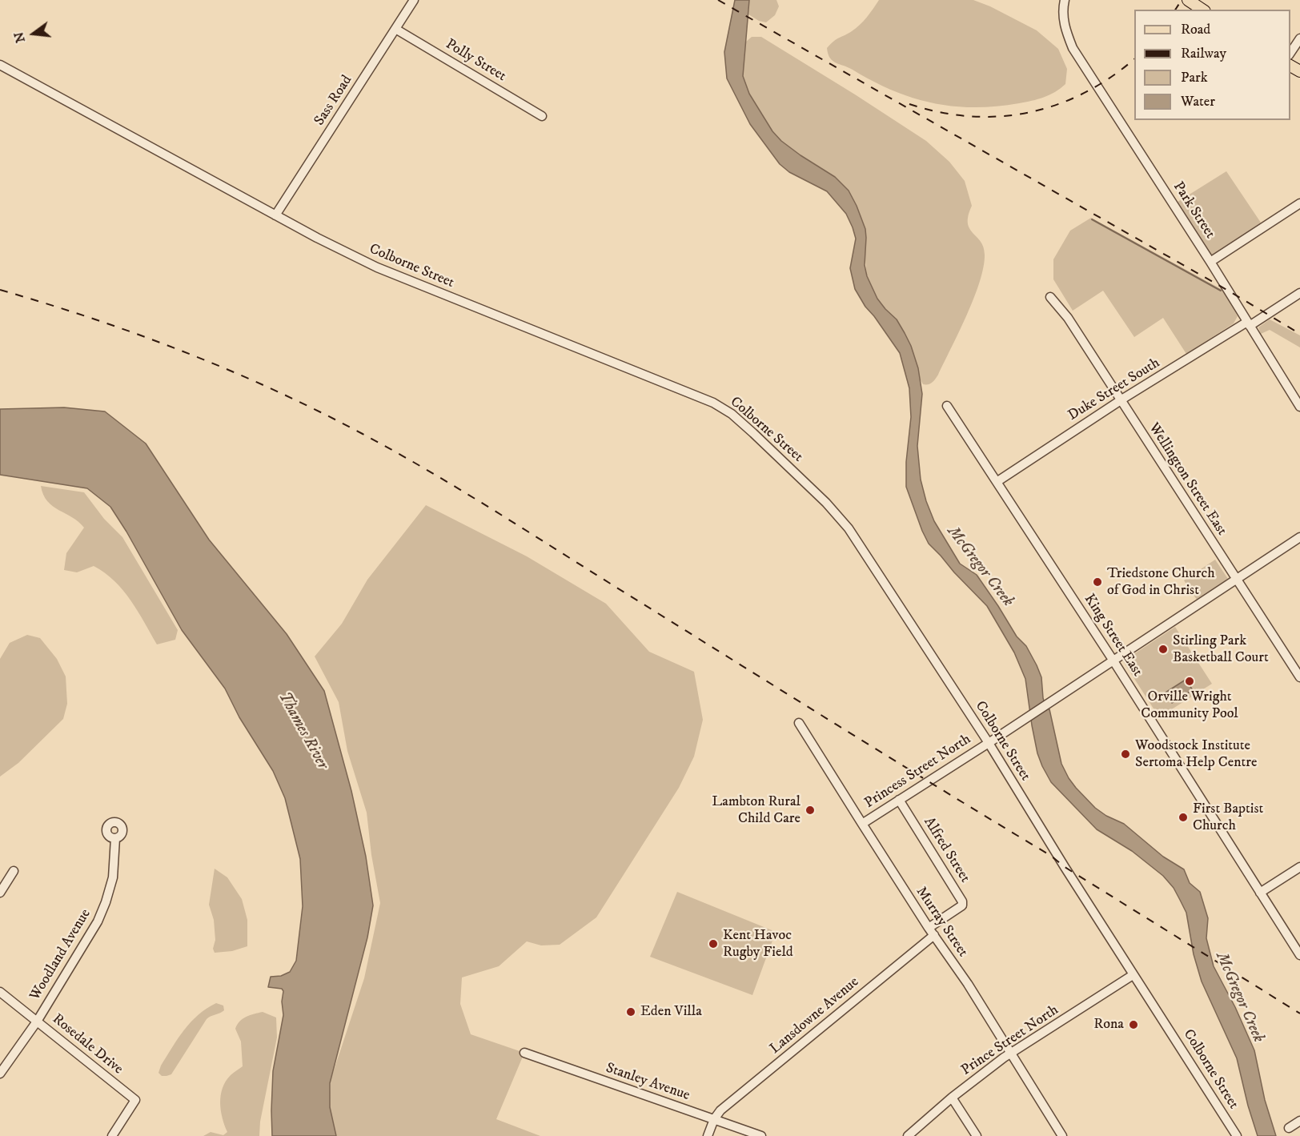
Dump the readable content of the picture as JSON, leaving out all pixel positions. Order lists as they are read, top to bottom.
{
  "streets": {
    "street": [
      "Polly Street",
      "Sass Road",
      "Park Street",
      "Colborne Street",
      "Duke Street South",
      "Wellington Street East",
      "King Street East",
      "Princess Street North",
      "Alfred Street",
      "Murray Street",
      "Woodland Avenue",
      "Lansdowne Avenue",
      "Prince Street North",
      "Rosedale Drive",
      "Stanley Avenue"
    ]
  },
  "crossings": [
    ["Polly Street", "Sass Road"],
    ["Sass Road", "Colborne Street"],
    ["Park Street", "Duke Street South"],
    ["Colborne Street", "Princess Street North"],
    ["Colborne Street", "Prince Street North"],
    ["Duke Street South", "Wellington Street East"],
    ["Duke Street South", "King Street East"],
    ["Wellington Street East", "Princess Street North"],
    ["King Street East", "Princess Street North"],
    ["Princess Street North", "Alfred Street"],
    ["Princess Street North", "Murray Street"],
    ["Alfred Street", "Murray Street"],
    ["Alfred Street", "Lansdowne Avenue"],
    ["Murray Street", "Lansdowne Avenue"],
    ["Murray Street", "Prince Street North"],
    ["Woodland Avenue", "Rosedale Drive"],
    ["Lansdowne Avenue", "Stanley Avenue"]
  ],
  "water": ["McGregor Creek", "Thames River"],
  "places": [
    "Triedstone Church of God in Christ",
    "Stirling Park Basketball Court",
    "Orville Wright Community Pool",
    "Woodstock Institute Sertoma Help Centre",
    "Lambton Rural Child Care",
    "First Baptist Church",
    "Kent Havoc Rugby Field",
    "Eden Villa",
    "Rona"
  ],
  "legend": [
    "Road",
    "Railway",
    "Park",
    "Water"
  ],
  "north": "left"
}
